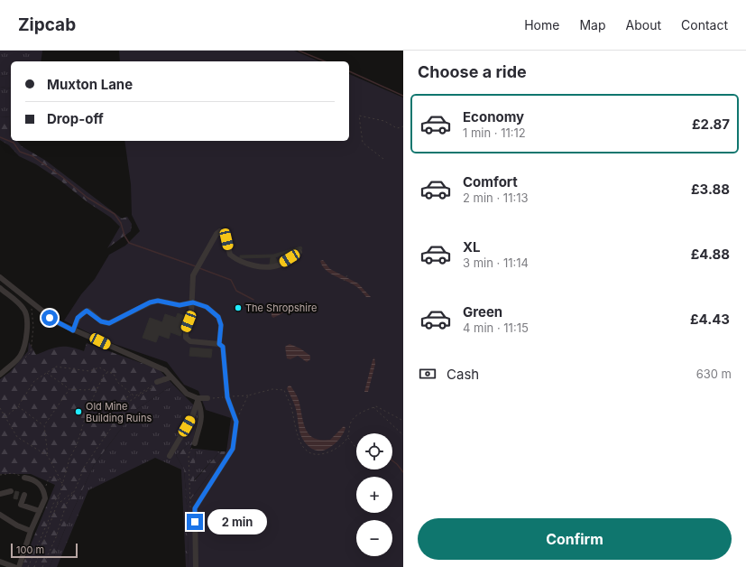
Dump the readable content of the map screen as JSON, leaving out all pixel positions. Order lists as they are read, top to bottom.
{
  "places": ["The Shropshire", "Old Mine Building Ruins"],
  "scale_bar": "100 m",
  "page": {
    "header": "Zipcab",
    "nav": [
      "Home",
      "Map",
      "About",
      "Contact"
    ],
    "heading": "Choose a ride",
    "banner": ["Muxton Lane", "Drop-off"],
    "list": [
      {
        "name": "Economy",
        "note": "1 min · 11:12",
        "value": "£2.87"
      },
      {
        "name": "Comfort",
        "note": "2 min · 11:13",
        "value": "£3.88"
      },
      {
        "name": "XL",
        "note": "3 min · 11:14",
        "value": "£4.88"
      },
      {
        "name": "Green",
        "note": "4 min · 11:15",
        "value": "£4.43"
      }
    ],
    "pay": ["Cash", "630 m"],
    "map_buttons": ["+", "−"],
    "bubble": "2 min",
    "buttons": "Confirm",
    "scale": "100 m"
  }
}
